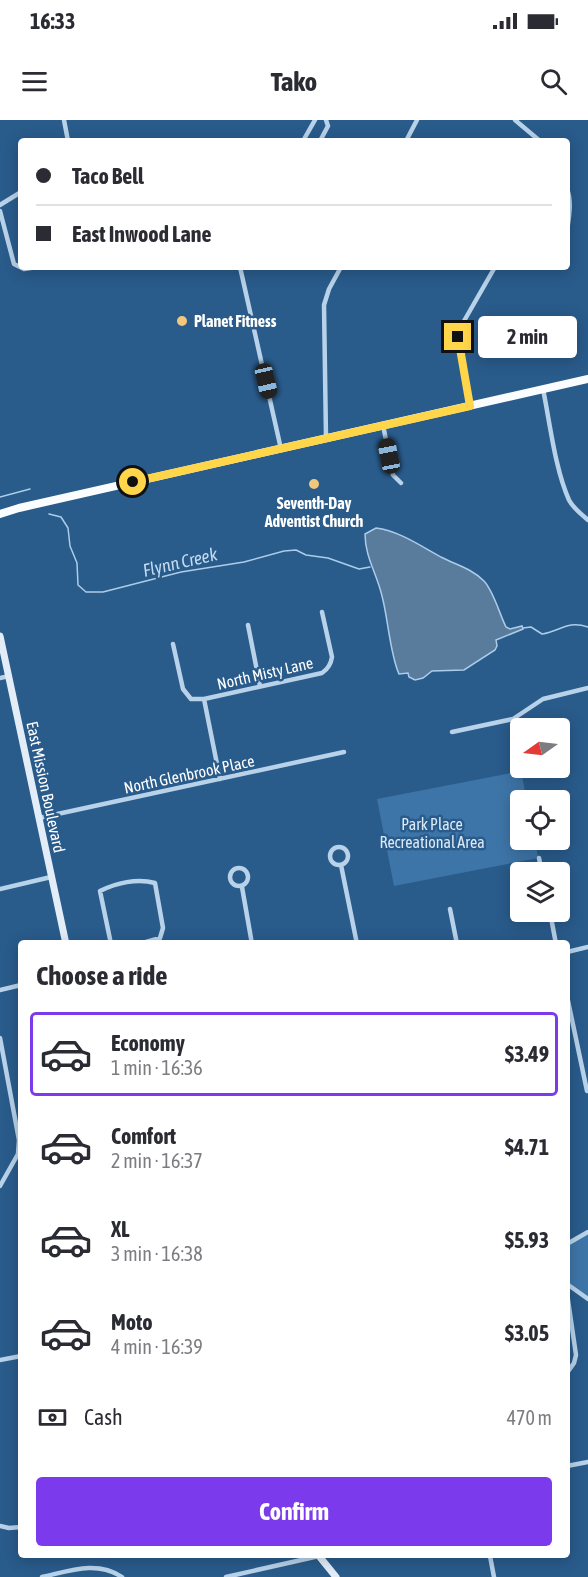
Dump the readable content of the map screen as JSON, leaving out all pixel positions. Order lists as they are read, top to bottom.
{
  "streets": {
    "main road": ["East Mission Boulevard"],
    "street": ["North Misty Lane", "North Glenbrook Place"]
  },
  "crossings": [
    ["North Glenbrook Place", "East Mission Boulevard"]
  ],
  "water": ["Flynn Creek"],
  "parks": ["Park Place Recreational Area"],
  "places": ["Planet Fitness", "Seventh-Day Adventist Church"],
  "north": "left",
  "page": {
    "status": "16:33",
    "header": "Tako",
    "banner": ["Taco Bell", "East Inwood Lane"],
    "bubble": "2 min",
    "heading": "Choose a ride",
    "list": [
      {
        "name": "Economy",
        "note": "1 min · 16:36",
        "value": "$3.49"
      },
      {
        "name": "Comfort",
        "note": "2 min · 16:37",
        "value": "$4.71"
      },
      {
        "name": "XL",
        "note": "3 min · 16:38",
        "value": "$5.93"
      },
      {
        "name": "Moto",
        "note": "4 min · 16:39",
        "value": "$3.05"
      }
    ],
    "pay": ["Cash", "470 m"],
    "buttons": "Confirm"
  }
}
